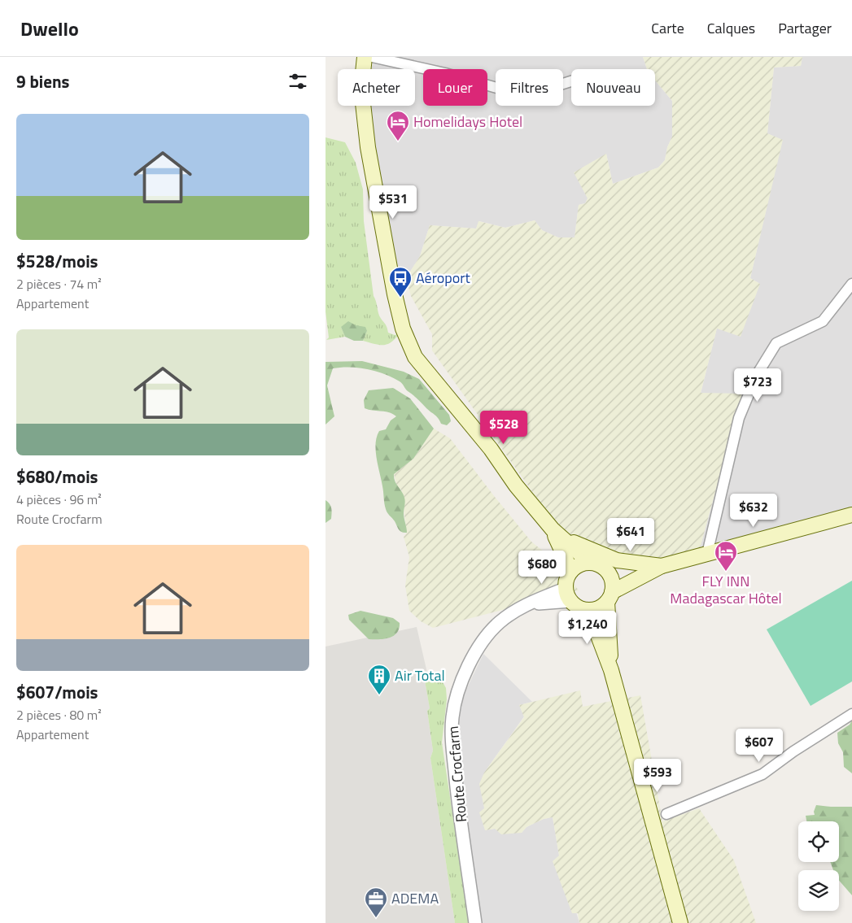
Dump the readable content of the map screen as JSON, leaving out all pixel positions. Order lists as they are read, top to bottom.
{
  "streets": {
    "street": ["Route Crocfarm"]
  },
  "places": {
    "hotel": ["Homelidays Hotel", "FLY INN Madagascar Hôtel"],
    "bus stop": ["Aéroport"],
    "building": ["Air Total"],
    "office": ["ADEMA"]
  },
  "page": {
    "header": "Dwello",
    "nav": ["Carte", "Calques", "Partager"],
    "heading": "9 biens",
    "chip": [
      "Acheter",
      "Louer",
      "Filtres",
      "Nouveau"
    ],
    "list": [
      {
        "name": "$528/mois",
        "note": "2 pièces · 74 m² · Appartement"
      },
      {
        "name": "$680/mois",
        "note": "4 pièces · 96 m² · Route Crocfarm"
      },
      {
        "name": "$607/mois",
        "note": "2 pièces · 80 m² · Appartement"
      }
    ],
    "price": [
      "$531",
      "$723",
      "$528",
      "$632",
      "$641",
      "$680",
      "$1,240",
      "$607",
      "$593"
    ]
  }
}
